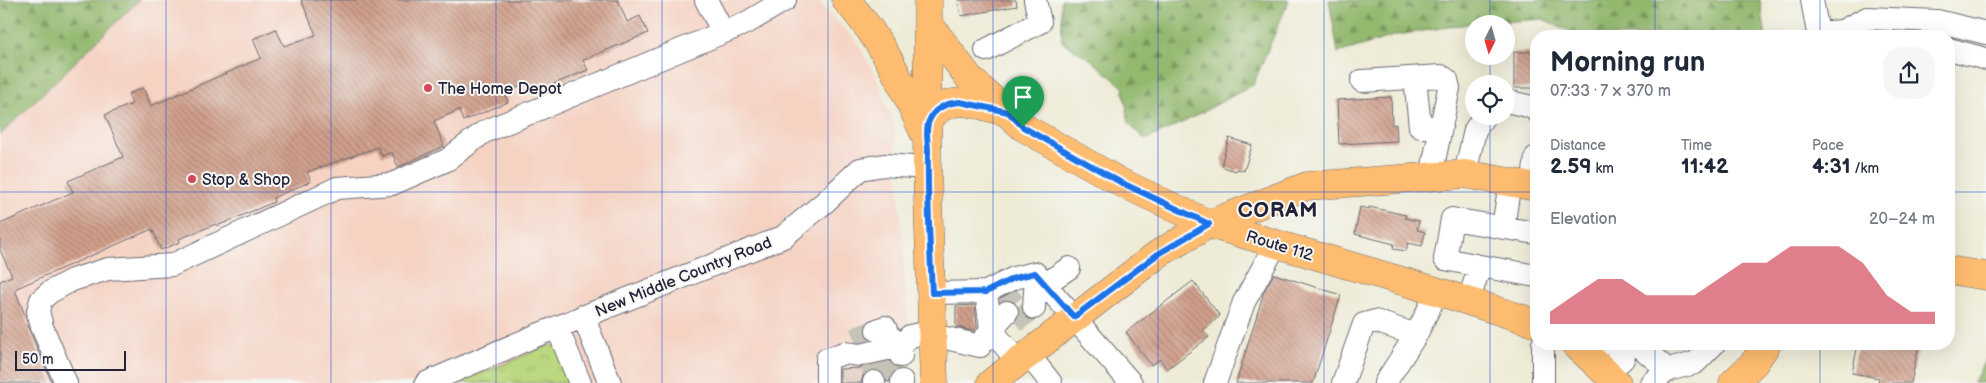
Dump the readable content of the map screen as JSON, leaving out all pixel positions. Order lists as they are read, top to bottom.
{
  "streets": {
    "main road": ["Route 112"],
    "street": ["New Middle Country Road"]
  },
  "districts": ["CORAM"],
  "places": ["The Home Depot", "Stop & Shop"],
  "scale_bar": "50 m",
  "north": "bottom",
  "page": {
    "heading": ["Morning run", "07:33 · 7 × 370 m"],
    "stats": [
      ["Distance", "2.59 km"],
      ["Time", "11:42"],
      ["Pace", "4:31 /km"]
    ],
    "chart": ["Elevation", "20–24 m"],
    "scale": "50 m"
  }
}
